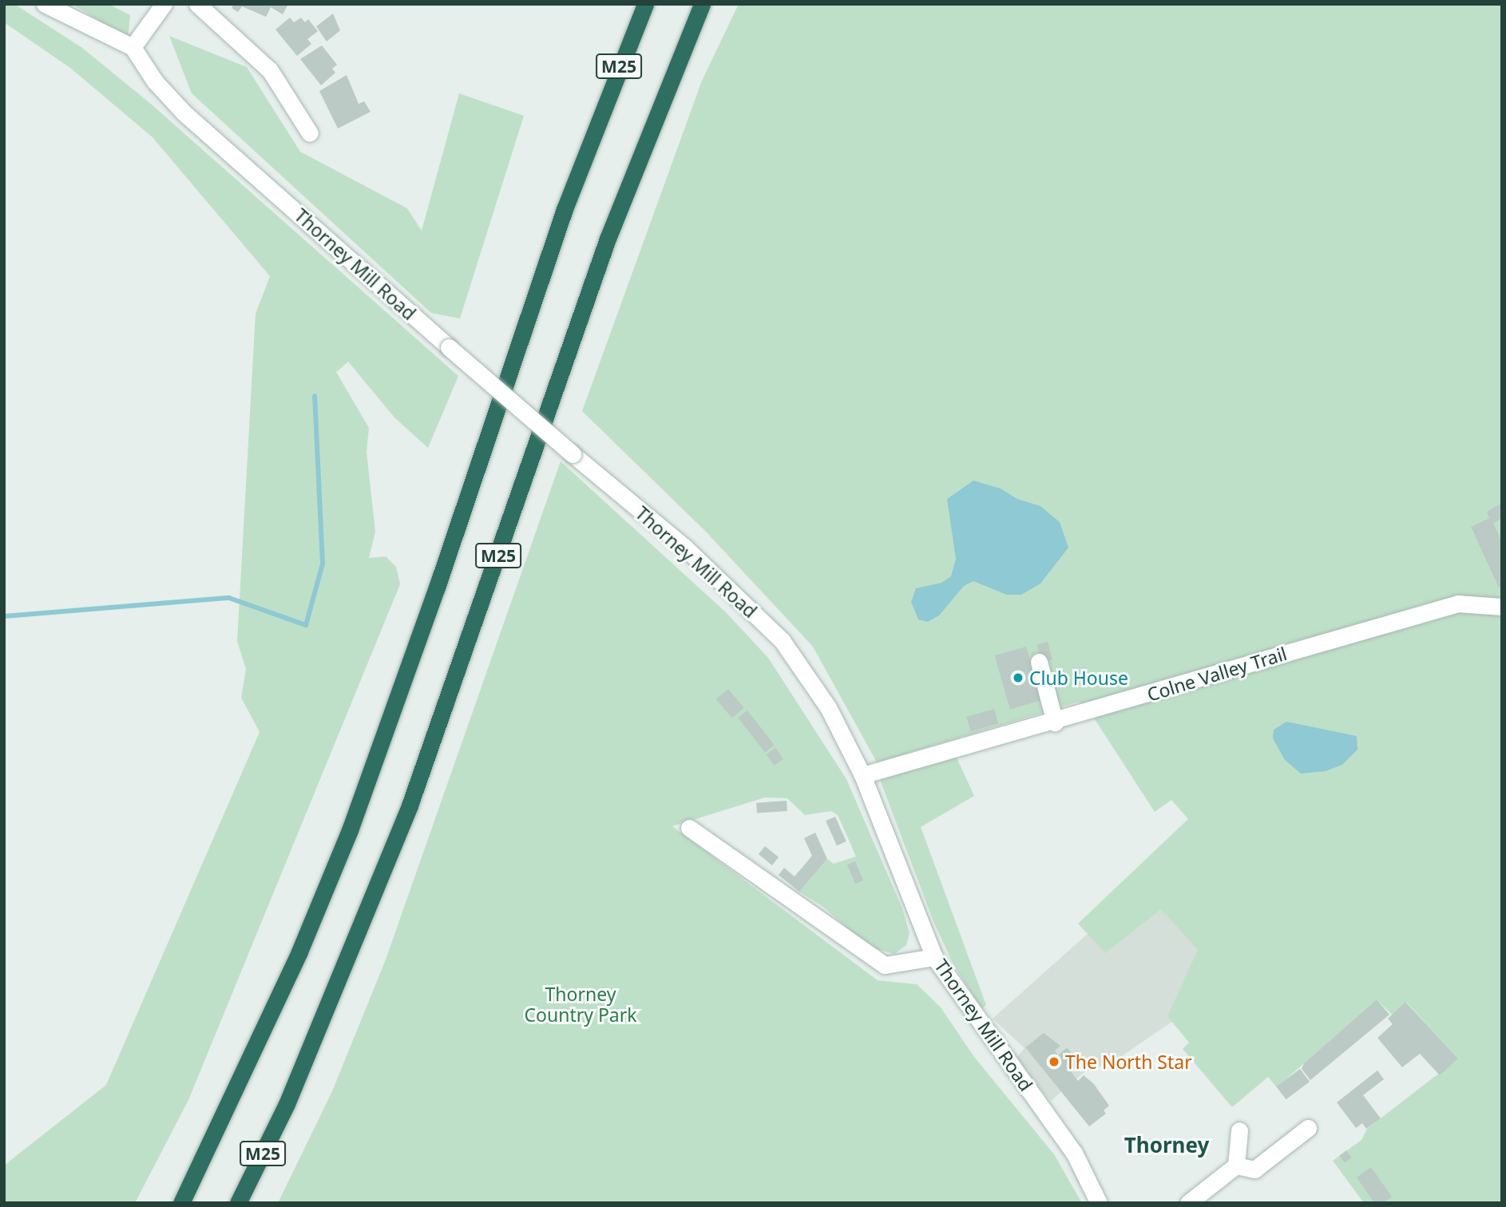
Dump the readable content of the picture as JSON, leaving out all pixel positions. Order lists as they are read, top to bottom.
{
  "streets": {
    "highway": ["M25"],
    "street": ["Thorney Mill Road", "Colne Valley Trail"]
  },
  "crossings": [
    ["Thorney Mill Road", "Colne Valley Trail"]
  ],
  "districts": ["Thorney"],
  "parks": ["Thorney Country Park"],
  "places": ["Club House", "The North Star"]
}
